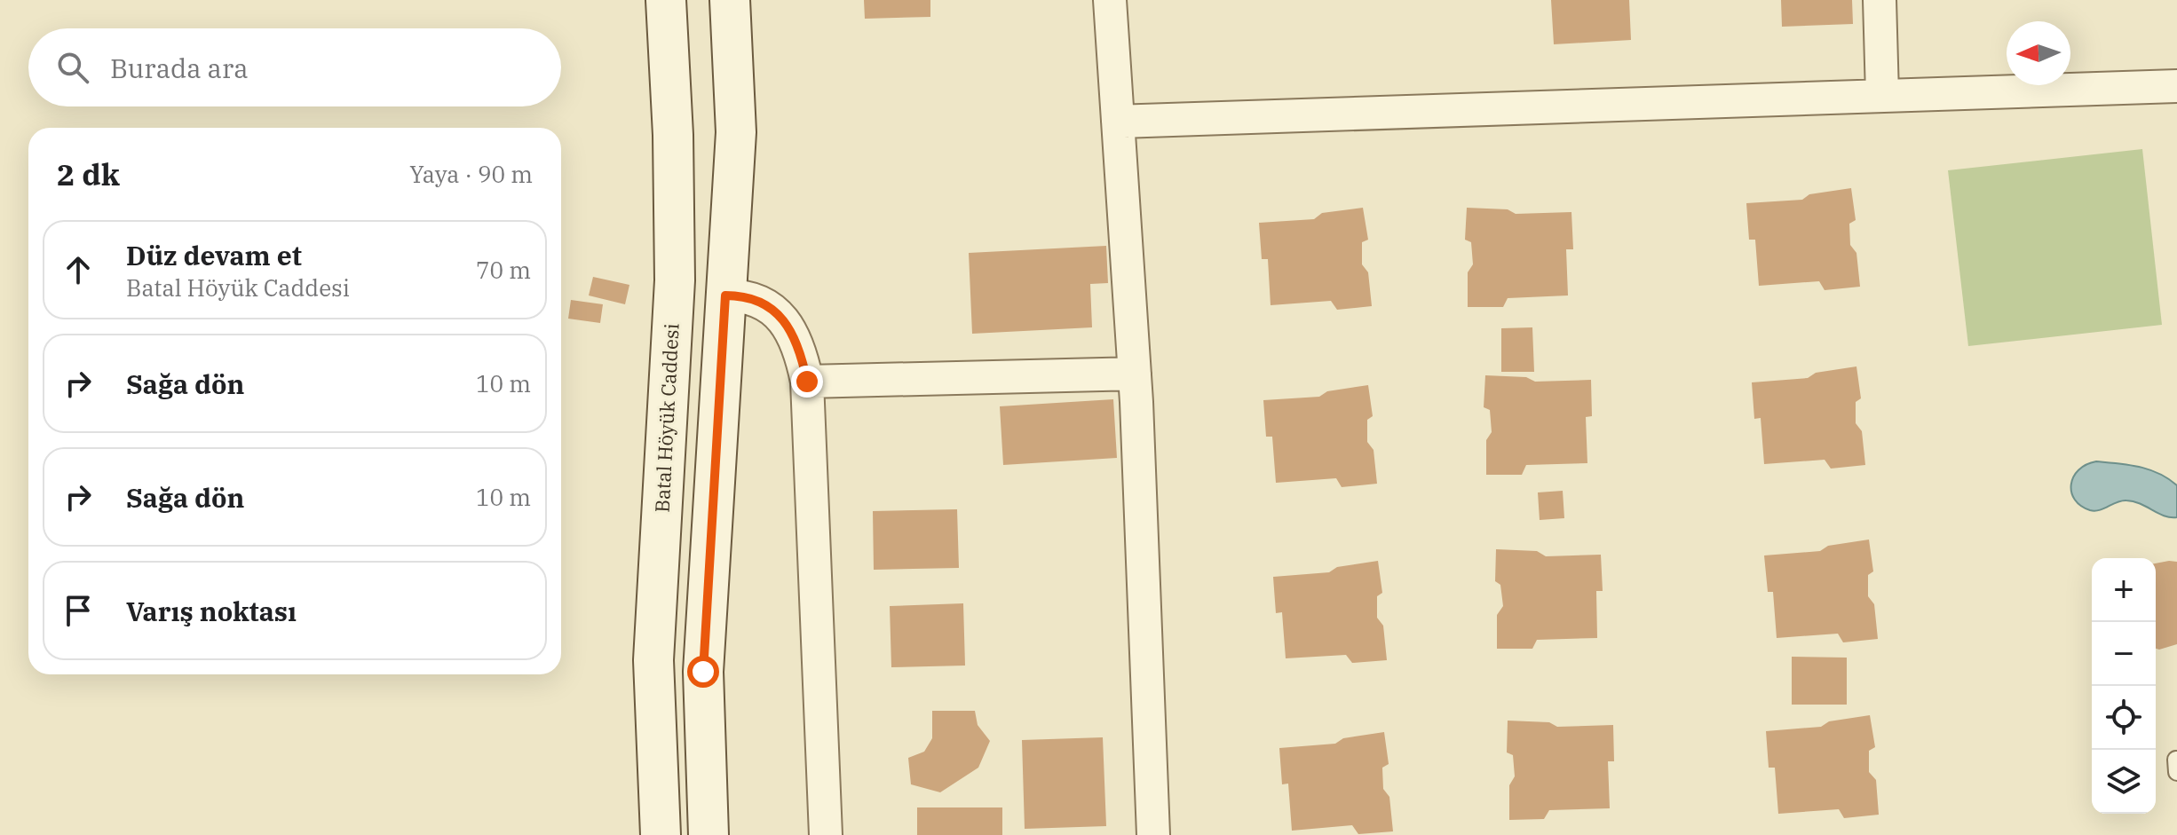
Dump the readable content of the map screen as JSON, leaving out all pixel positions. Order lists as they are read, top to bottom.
{
  "streets": {
    "main road": ["Batal Höyük Caddesi"]
  },
  "north": "left",
  "page": {
    "search": "Burada ara",
    "heading": ["2 dk", "Yaya · 90 m"],
    "list": [
      ["Düz devam et", "Batal Höyük Caddesi", "70 m"],
      ["Sağa dön", "10 m"],
      ["Sağa dön", "10 m"],
      "Varış noktası"
    ],
    "map_buttons": ["+", "−"]
  }
}
